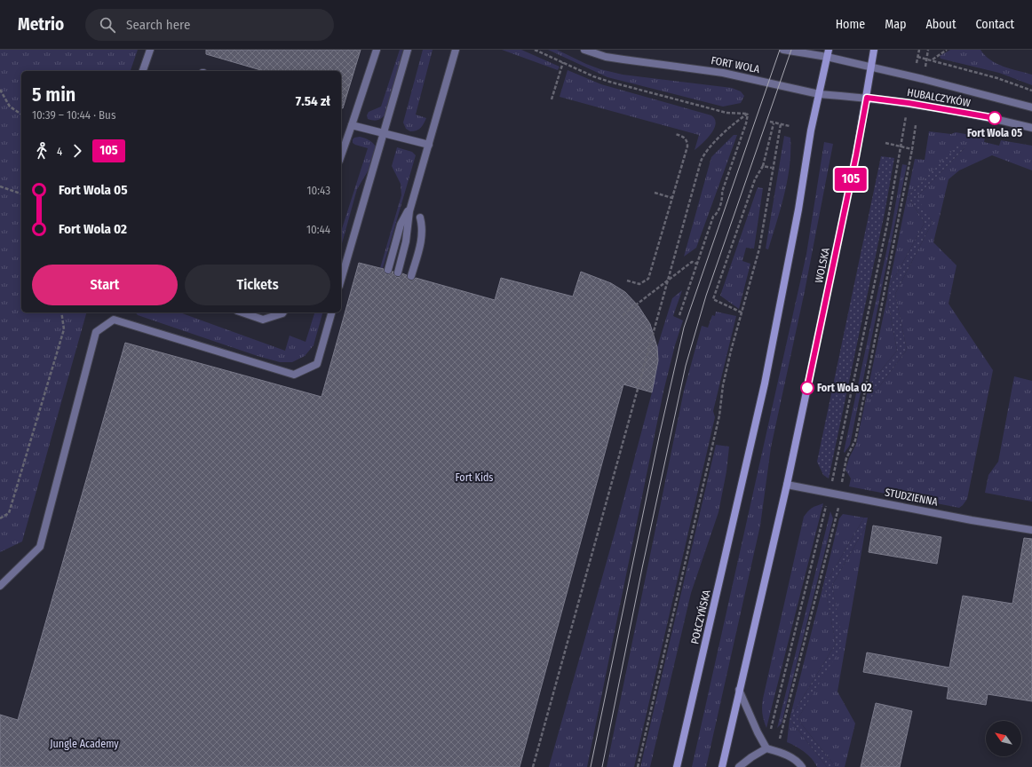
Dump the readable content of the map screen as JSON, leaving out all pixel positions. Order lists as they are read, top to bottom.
{
  "streets": {
    "main road": ["WOLSKA", "POŁCZYŃSKA"],
    "street": ["FORT WOLA", "HUBALCZYKÓW", "STUDZIENNA"]
  },
  "crossings": [
    ["FORT WOLA", "HUBALCZYKÓW"],
    ["FORT WOLA", "POŁCZYŃSKA"],
    ["HUBALCZYKÓW", "WOLSKA"],
    ["HUBALCZYKÓW", "POŁCZYŃSKA"],
    ["WOLSKA", "STUDZIENNA"]
  ],
  "parks": ["Fort Kids", "Jungle Academy"],
  "places": ["Fort Wola 05", "Fort Wola 02"],
  "lines": ["bus line 105"],
  "north": "top left",
  "page": {
    "header": "Metrio",
    "search": "Search here",
    "nav": [
      "Home",
      "Map",
      "About",
      "Contact"
    ],
    "on_map": "105",
    "heading": ["5 min", "10:39 – 10:44 · Bus", "7.54 zł"],
    "legs": ["4", "105"],
    "list": [
      {
        "name": "Fort Wola 05",
        "value": "10:43"
      },
      {
        "name": "Fort Wola 02",
        "value": "10:44"
      }
    ],
    "buttons": ["Start", "Tickets"]
  }
}
